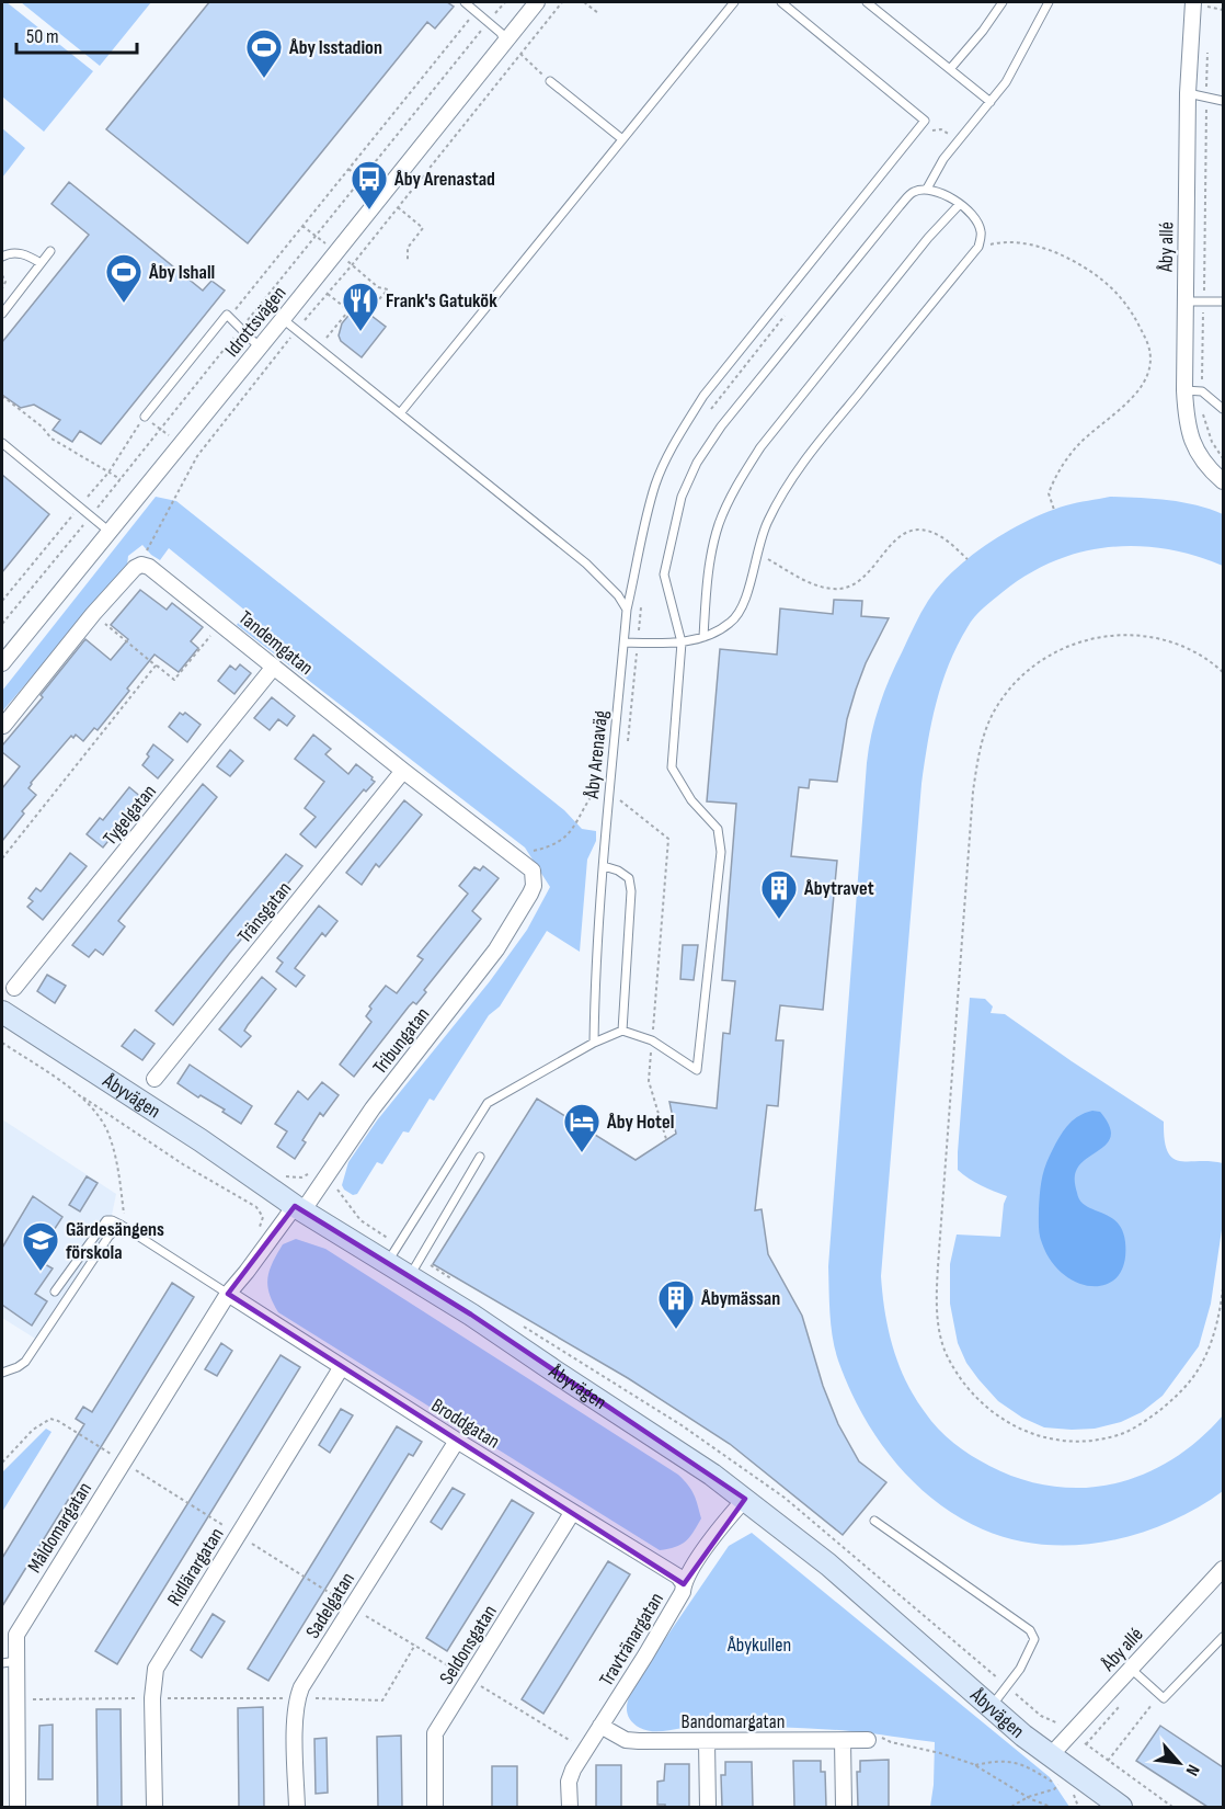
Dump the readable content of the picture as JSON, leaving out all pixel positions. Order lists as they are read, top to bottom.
{
  "streets": {
    "street": [
      "Åby allé",
      "Idrottsvägen",
      "Tandemgatan",
      "Tygelgatan",
      "Tränsgatan",
      "Tribungatan",
      "Åbyvägen",
      "Broddgatan",
      "Måldomargatan",
      "Ridlärargatan",
      "Sadelgatan",
      "Travtränargatan",
      "Seldonsgatan",
      "Bandomargatan"
    ],
    "lane": ["Åby Arenaväg"]
  },
  "crossings": [
    ["Åby allé", "Åbyvägen"],
    ["Tandemgatan", "Tygelgatan"],
    ["Tandemgatan", "Tränsgatan"],
    ["Tandemgatan", "Tribungatan"],
    ["Tribungatan", "Åbyvägen"],
    ["Tribungatan", "Måldomargatan"],
    ["Åbyvägen", "Måldomargatan"],
    ["Åbyvägen", "Travtränargatan"],
    ["Broddgatan", "Måldomargatan"],
    ["Broddgatan", "Ridlärargatan"],
    ["Broddgatan", "Sadelgatan"],
    ["Broddgatan", "Travtränargatan"],
    ["Broddgatan", "Seldonsgatan"],
    ["Travtränargatan", "Bandomargatan"]
  ],
  "parks": ["Åbykullen"],
  "places": {
    "sports": ["Åby Isstadion", "Åby Ishall"],
    "bus stop": ["Åby Arenastad"],
    "restaurant": ["Frank's Gatukök"],
    "building": ["Åbytravet", "Åbymässan"],
    "hotel": ["Åby Hotel"],
    "school or university": ["Gärdesängens förskola"]
  },
  "scale_bar": "50 m",
  "north": "bottom right"
}
